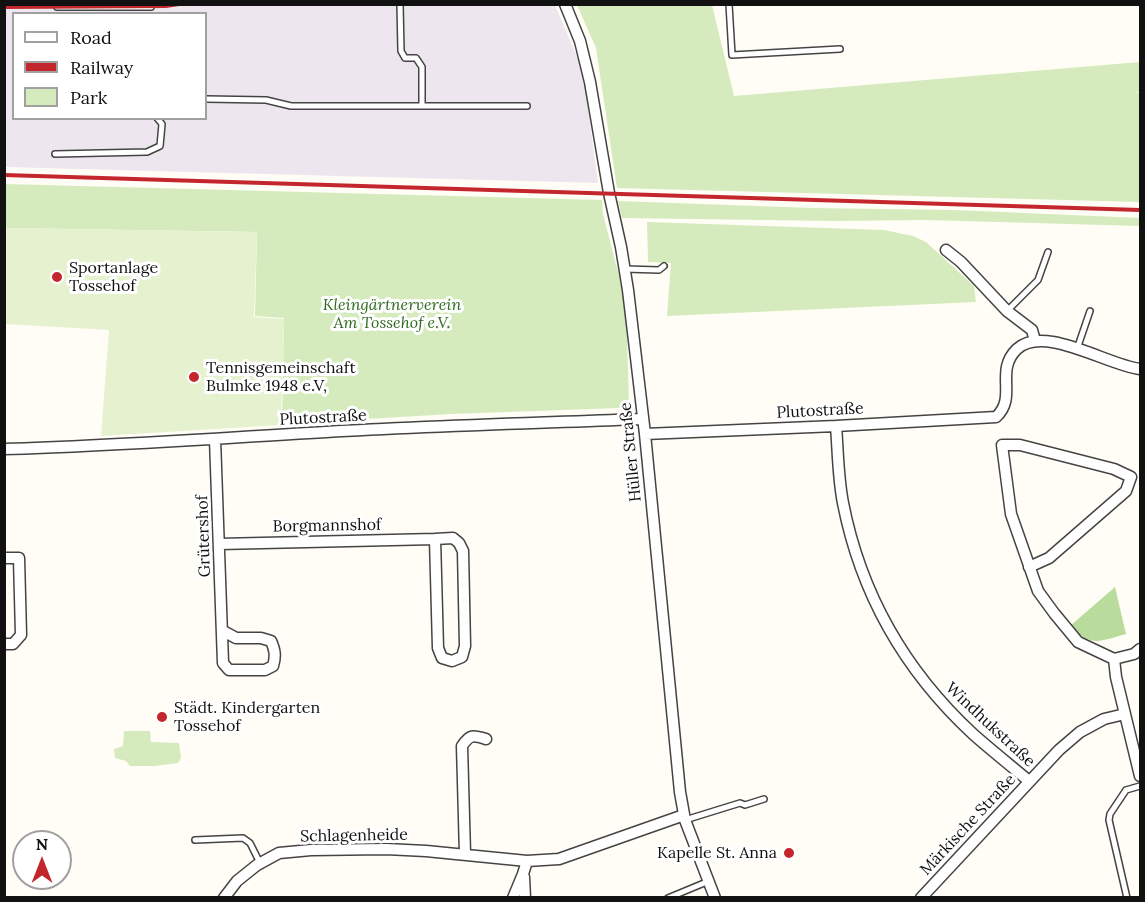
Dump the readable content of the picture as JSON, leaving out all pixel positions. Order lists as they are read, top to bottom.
{
  "streets": {
    "street": [
      "Plutostraße",
      "Hüller Straße",
      "Borgmannshof",
      "Grütershof",
      "Windhukstraße",
      "Märkische Straße",
      "Schlagenheide"
    ]
  },
  "crossings": [
    ["Plutostraße", "Hüller Straße"],
    ["Plutostraße", "Grütershof"],
    ["Plutostraße", "Windhukstraße"],
    ["Hüller Straße", "Schlagenheide"],
    ["Borgmannshof", "Grütershof"],
    ["Windhukstraße", "Märkische Straße"]
  ],
  "parks": ["Kleingärtnerverein Am Tossehof e.V."],
  "places": [
    "Sportanlage Tossehof",
    "Tennisgemeinschaft Bulmke 1948 e.V,",
    "Städt. Kindergarten Tossehof",
    "Kapelle St. Anna"
  ],
  "legend": ["Road", "Railway", "Park"],
  "north": "top"
}
